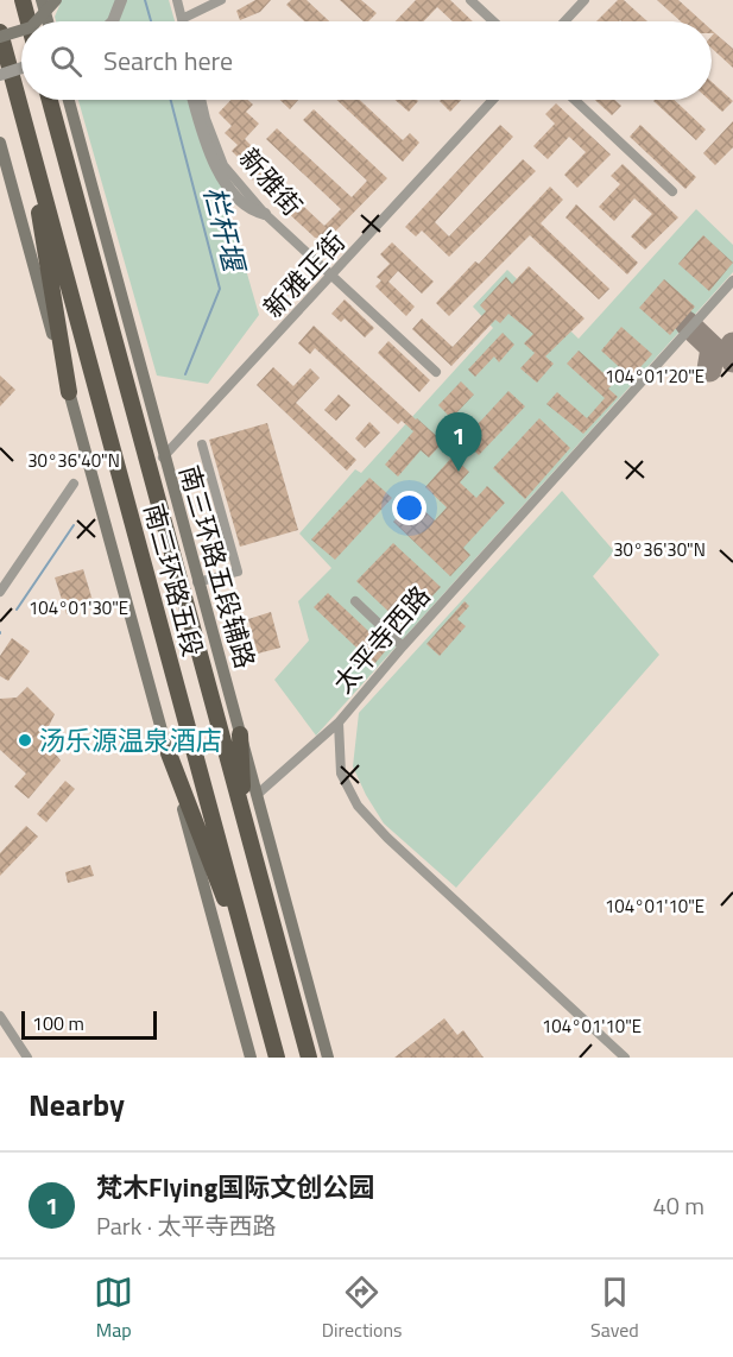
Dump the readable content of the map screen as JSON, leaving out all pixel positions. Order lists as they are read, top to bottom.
{
  "streets": {
    "highway": ["南三环路五段"],
    "main road": ["南三环路五段辅路"],
    "street": ["新雅街", "新雅正街", "太平寺西路"]
  },
  "crossings": [
    ["新雅街", "新雅正街"],
    ["新雅正街", "南三环路五段辅路"]
  ],
  "water": ["栏杆堰"],
  "places": ["汤乐源温泉酒店"],
  "scale_bar": "100 m",
  "page": {
    "search": "Search here",
    "pins": "1",
    "scale": "100 m",
    "heading": "Nearby",
    "list": [
      {
        "mark": "1",
        "name": "梵木Flying国际文创公园",
        "note": "Park · 太平寺西路",
        "value": "40 m"
      }
    ],
    "nav": ["Map", "Directions", "Saved"]
  },
  "coordinates": [
    "104°01'20\"E",
    "30°36'40\"N",
    "30°36'30\"N",
    "104°01'30\"E",
    "104°01'10\"E"
  ]
}
